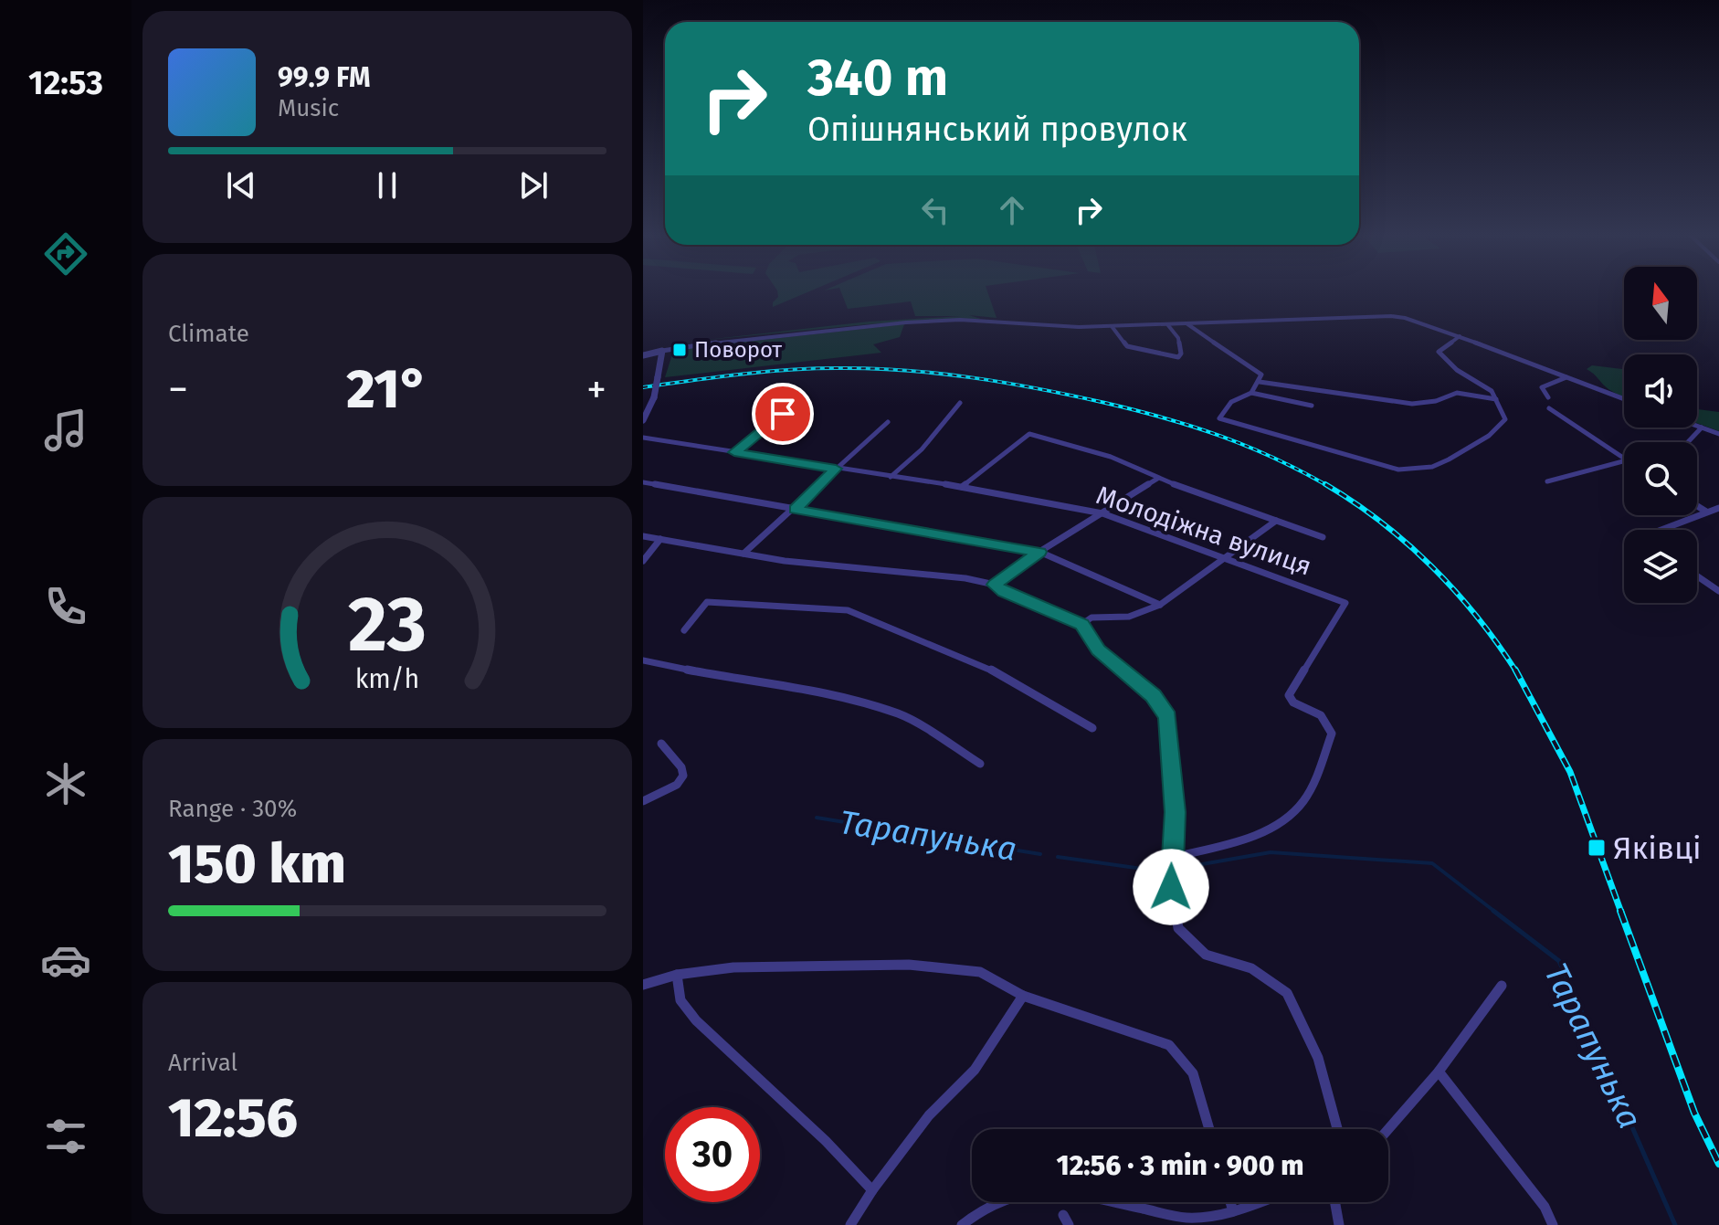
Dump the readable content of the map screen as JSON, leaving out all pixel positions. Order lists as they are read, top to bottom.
{
  "streets": {
    "street": ["Молодіжна вулиця"]
  },
  "water": ["Тарапунька"],
  "places": {
    "transit": ["Поворот", "Яківці"]
  },
  "north": "top",
  "page": {
    "tabs": "12:53",
    "turn": ["340 m", "Опішнянський провулок"],
    "song": ["99.9 FM", "Music"],
    "tile": [
      "Climate",
      ["Range · 30%", "150 km"],
      ["Arrival", "12:56"]
    ],
    "heat": ["−", "21°", "+"],
    "limit": "30",
    "trip": "12:56 · 3 min · 900 m",
    "gauge": ["23", "km/h"]
  }
}
